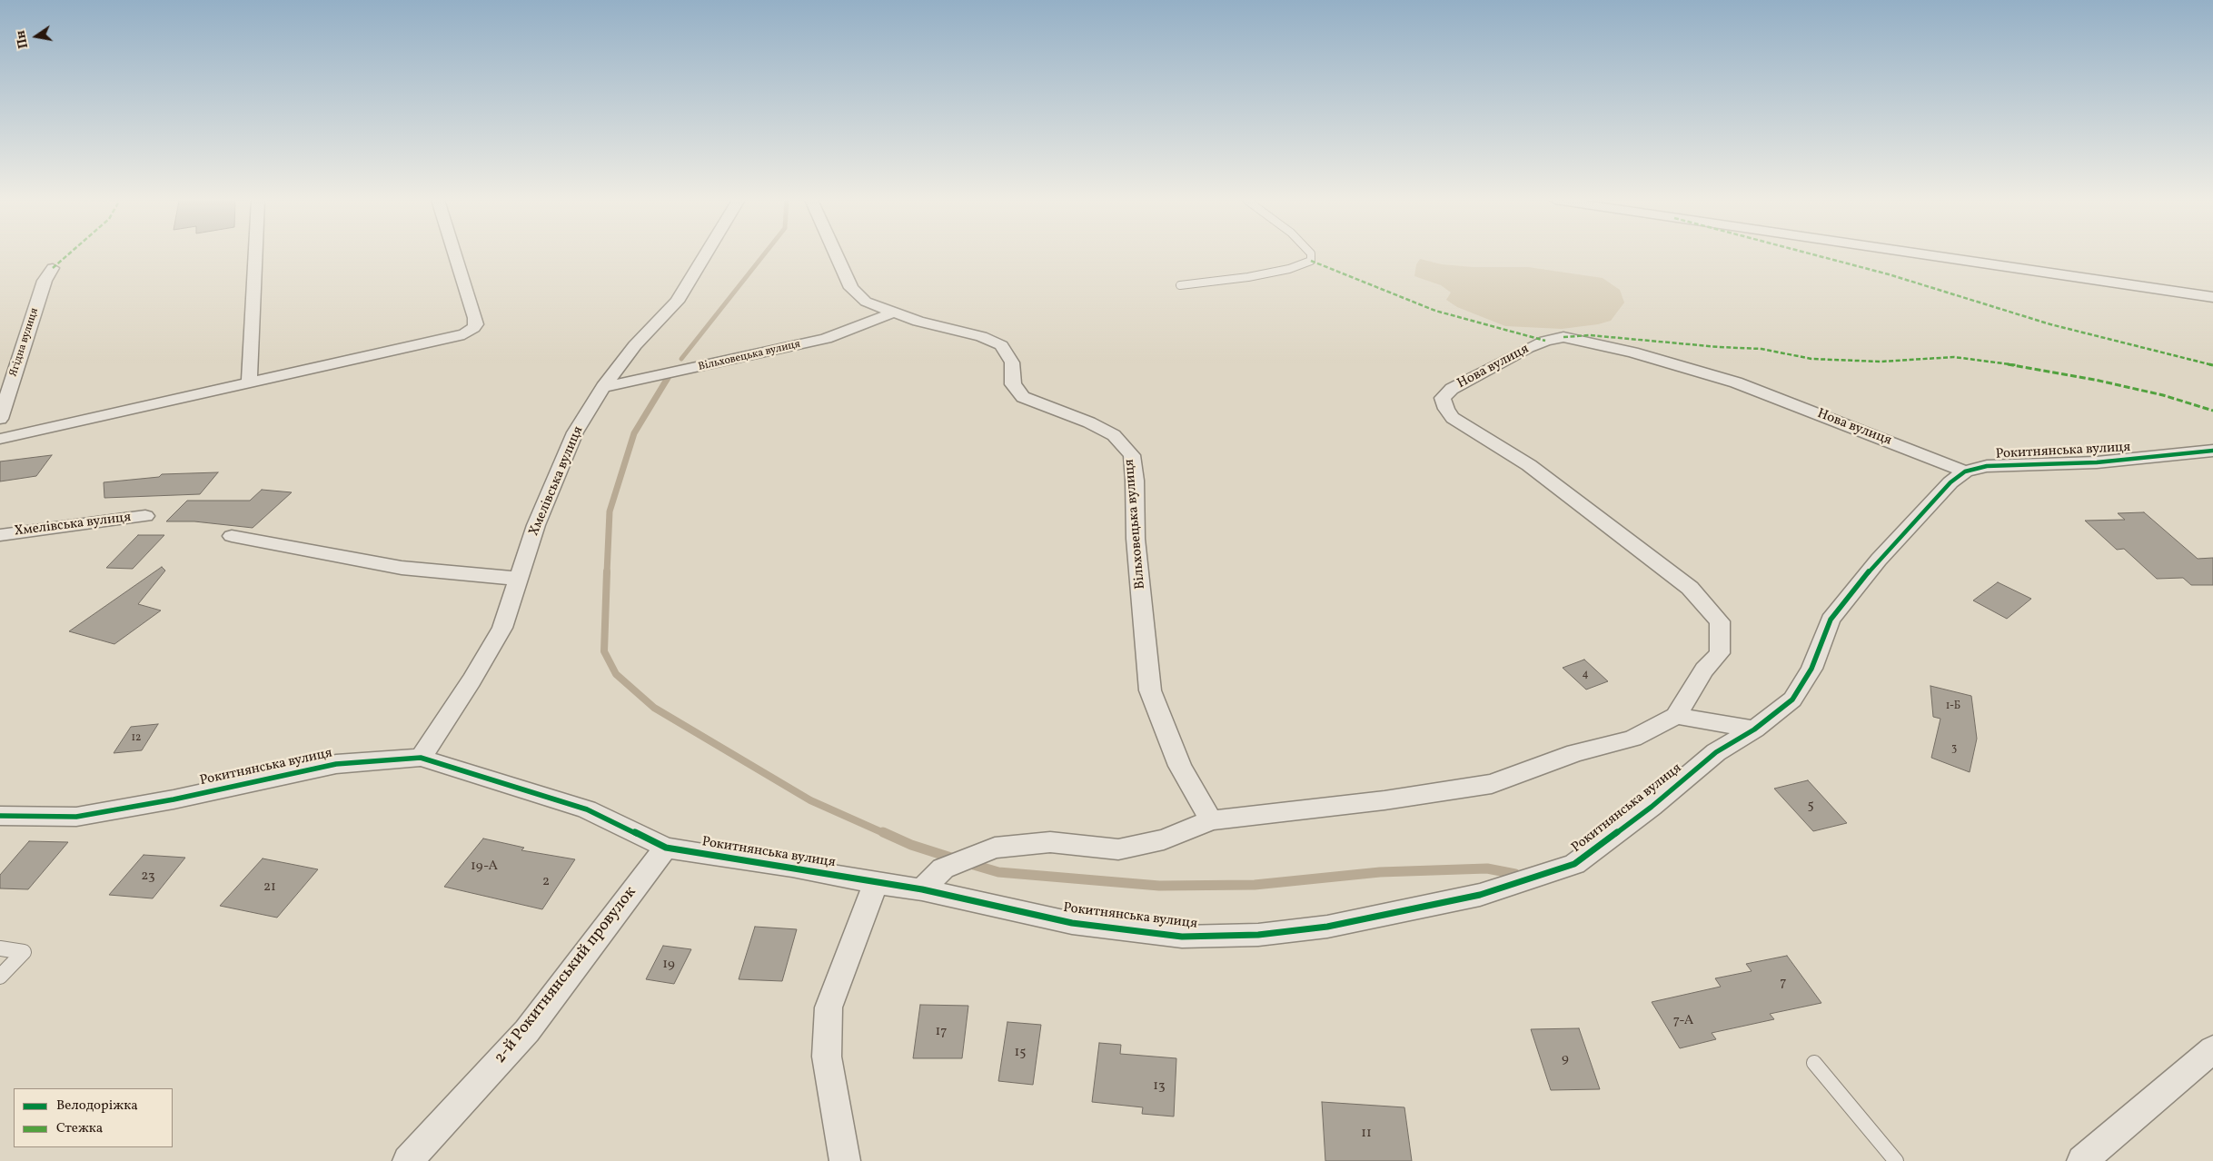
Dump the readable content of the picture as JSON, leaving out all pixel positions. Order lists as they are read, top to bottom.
{
  "streets": {
    "street": [
      "Ягідна вулиця",
      "Вільховецька вулиця",
      "Нова вулиця",
      "Рокитнянська вулиця",
      "Хмелівська вулиця",
      "2-й Рокитнянський провулок"
    ]
  },
  "crossings": [
    ["Вільховецька вулиця", "Хмелівська вулиця"],
    ["Нова вулиця", "Рокитнянська вулиця"],
    ["Рокитнянська вулиця", "Хмелівська вулиця"],
    ["Рокитнянська вулиця", "2-й Рокитнянський провулок"]
  ],
  "house_numbers": [
    "4",
    "1-Б",
    "12",
    "3",
    "5",
    "19-А",
    "23",
    "2",
    "21",
    "19",
    "7",
    "7-А",
    "17",
    "15",
    "9",
    "13",
    "11"
  ],
  "legend": ["Велодоріжка", "Стежка"],
  "north": "left"
}
